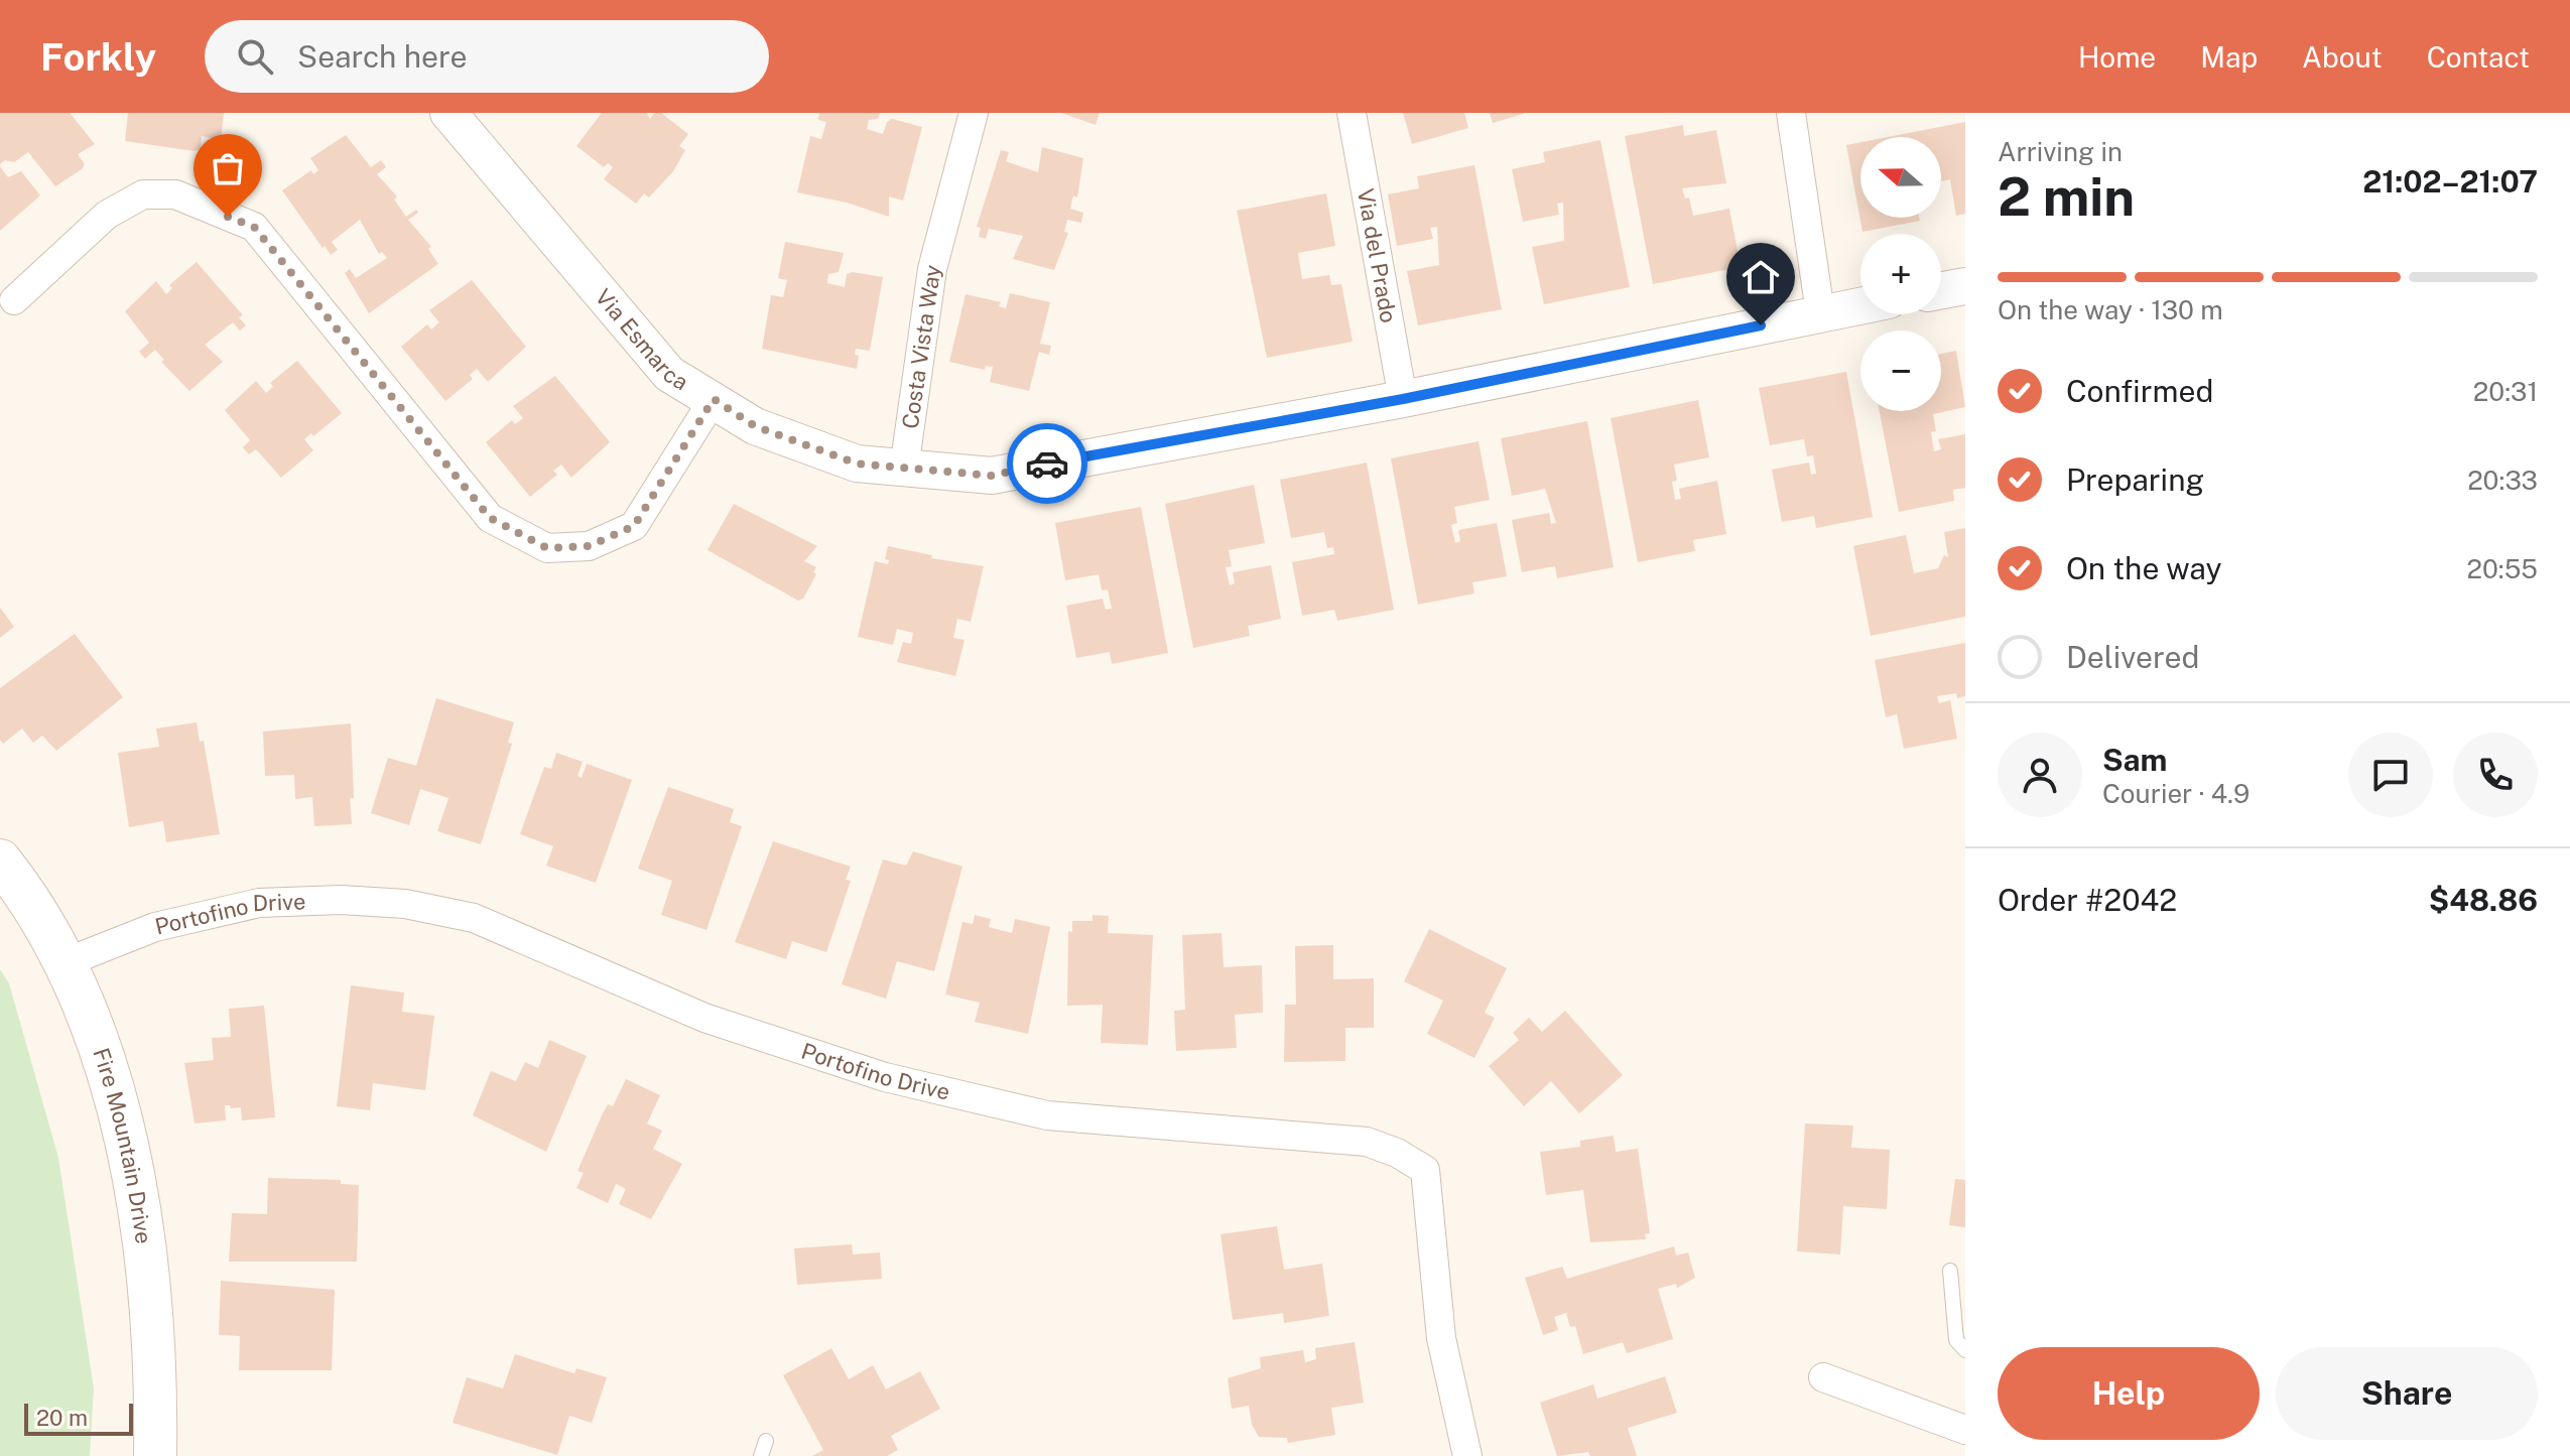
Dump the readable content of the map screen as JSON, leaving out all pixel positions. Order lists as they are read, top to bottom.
{
  "streets": {
    "main road": ["Fire Mountain Drive"],
    "street": [
      "Via del Prado",
      "Via Esmarca",
      "Costa Vista Way",
      "Portofino Drive"
    ]
  },
  "crossings": [
    ["Via Esmarca", "Costa Vista Way"],
    ["Portofino Drive", "Fire Mountain Drive"]
  ],
  "scale_bar": "20 m",
  "north": "left",
  "page": {
    "header": "Forkly",
    "search": "Search here",
    "nav": [
      "Home",
      "Map",
      "About",
      "Contact"
    ],
    "heading": ["2 min", "Arriving in", "21:02–21:07"],
    "panel": [
      "Sam",
      "Courier · 4.9",
      "Order #2042",
      "$48.86"
    ],
    "map_buttons": ["+", "−"],
    "bar": "On the way · 130 m",
    "list": [
      ["Confirmed", "20:31"],
      ["Preparing", "20:33"],
      ["On the way", "20:55"],
      "Delivered"
    ],
    "buttons": ["Help", "Share"],
    "scale": "20 m"
  }
}
